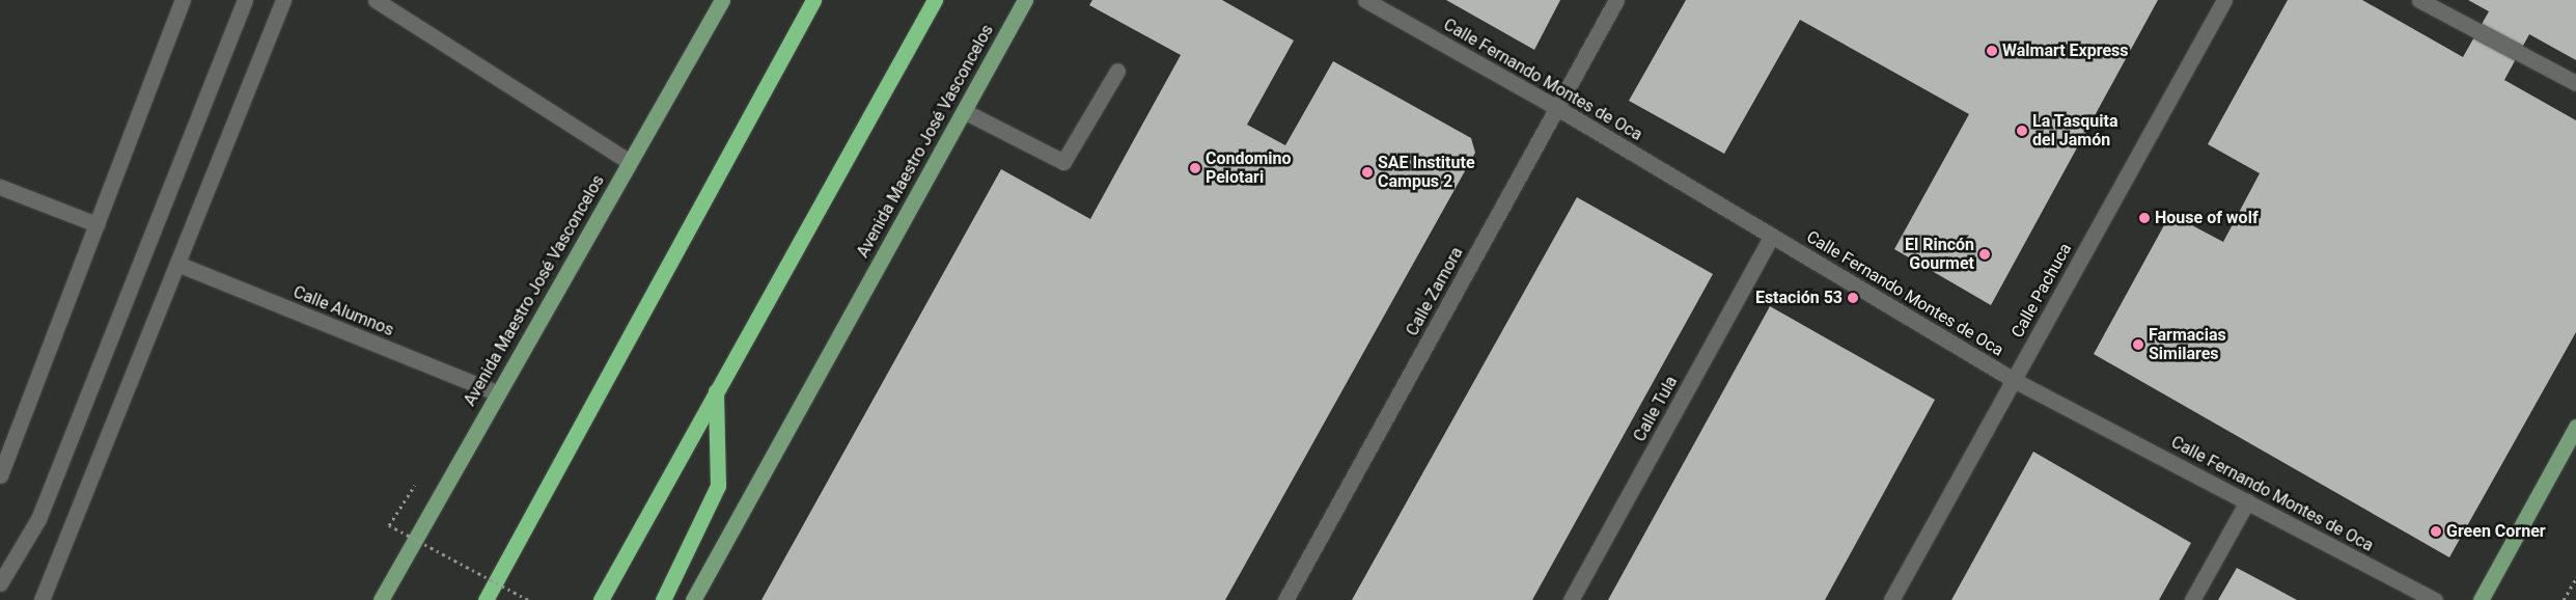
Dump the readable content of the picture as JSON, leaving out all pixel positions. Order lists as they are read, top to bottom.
{
  "streets": {
    "main road": ["Avenida Maestro José Vasconcelos"],
    "street": [
      "Calle Fernando Montes de Oca",
      "Calle Pachuca",
      "Calle Zamora",
      "Calle Alumnos",
      "Calle Tula"
    ]
  },
  "crossings": [
    ["Calle Fernando Montes de Oca", "Calle Pachuca"],
    ["Calle Fernando Montes de Oca", "Calle Zamora"],
    ["Calle Fernando Montes de Oca", "Calle Tula"],
    ["Avenida Maestro José Vasconcelos", "Calle Alumnos"]
  ],
  "places": [
    "Walmart Express",
    "La Tasquita del Jamón",
    "Condomino Pelotari",
    "SAE Institute Campus 2",
    "House of wolf",
    "El Rincón Gourmet",
    "Estación 53",
    "Farmacias Similares",
    "Green Corner"
  ]
}
